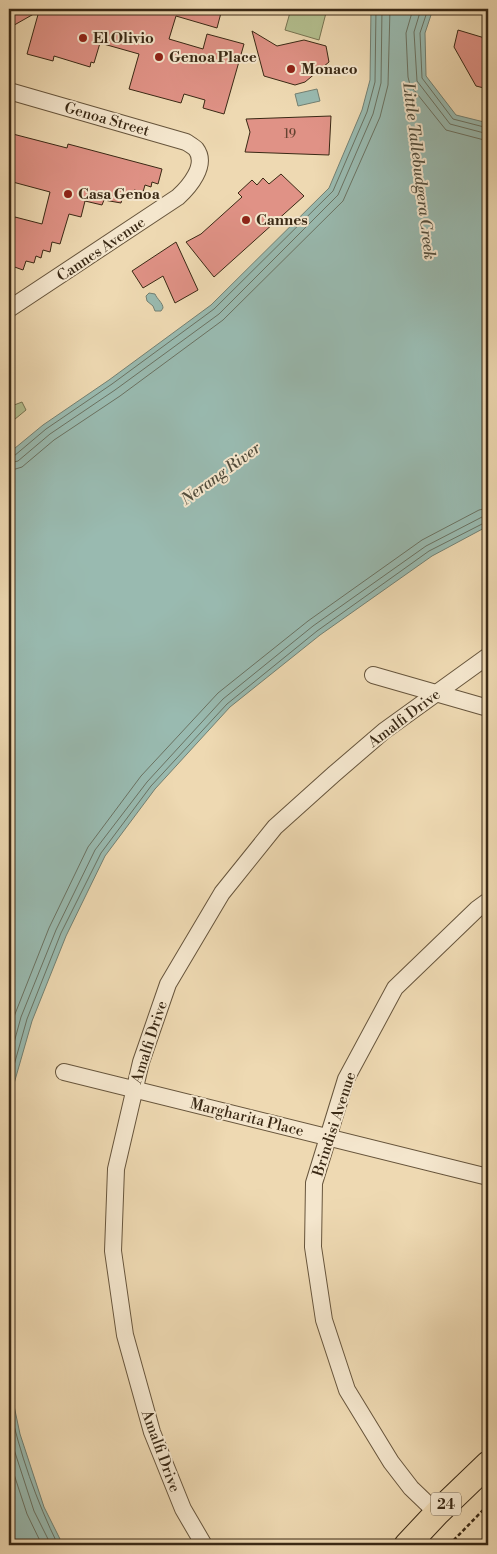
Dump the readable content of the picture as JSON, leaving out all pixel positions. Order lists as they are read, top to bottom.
{
  "streets": {
    "main road": ["24"],
    "street": [
      "Genoa Street",
      "Cannes Avenue",
      "Amalfi Drive",
      "Margharita Place",
      "Brindisi Avenue"
    ]
  },
  "crossings": [
    ["Genoa Street", "Cannes Avenue"],
    ["Amalfi Drive", "Margharita Place"],
    ["Margharita Place", "Brindisi Avenue"],
    ["Brindisi Avenue", "24"]
  ],
  "water": ["Little Tallebudgera Creek", "Nerang River"],
  "places": [
    "El Olivio",
    "Genoa Place",
    "Monaco",
    "Casa Genoa",
    "Cannes"
  ],
  "house_numbers": ["19"]
}
